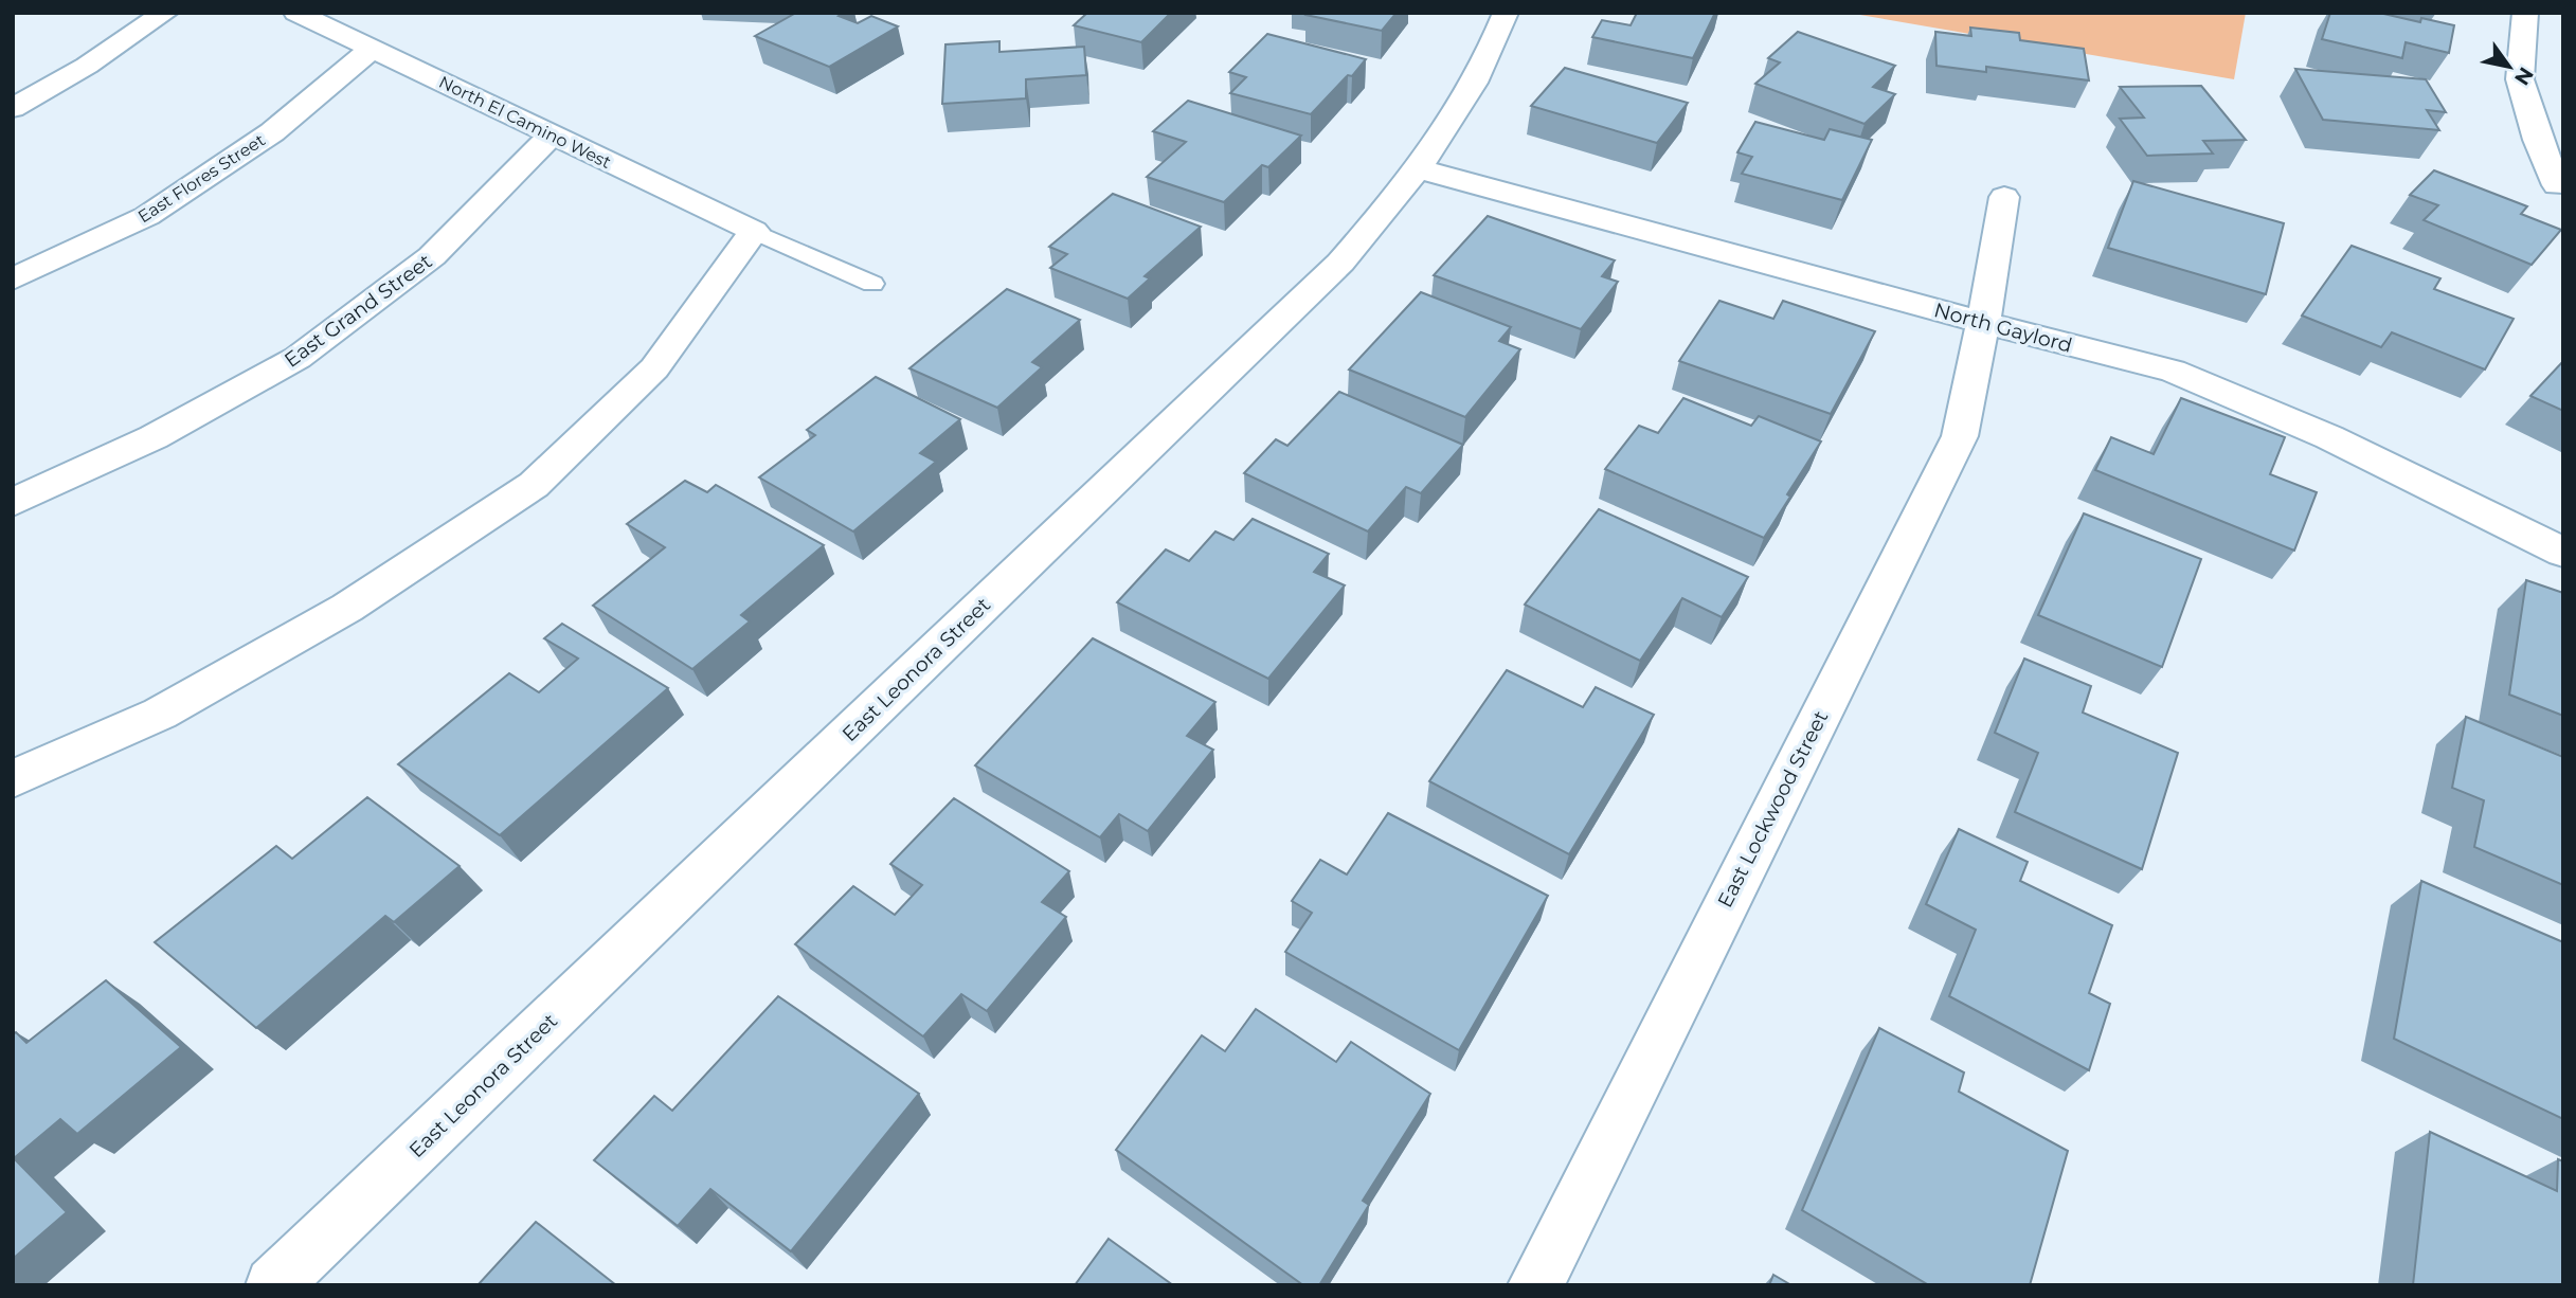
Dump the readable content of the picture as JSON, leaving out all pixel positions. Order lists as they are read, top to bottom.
{
  "streets": {
    "street": [
      "North El Camino West",
      "East Flores Street",
      "East Grand Street",
      "North Gaylord",
      "East Leonora Street",
      "East Lockwood Street"
    ]
  },
  "crossings": [
    ["North El Camino West", "East Flores Street"],
    ["North El Camino West", "East Grand Street"],
    ["North Gaylord", "East Leonora Street"],
    ["North Gaylord", "East Lockwood Street"]
  ],
  "north": "bottom right"
}
